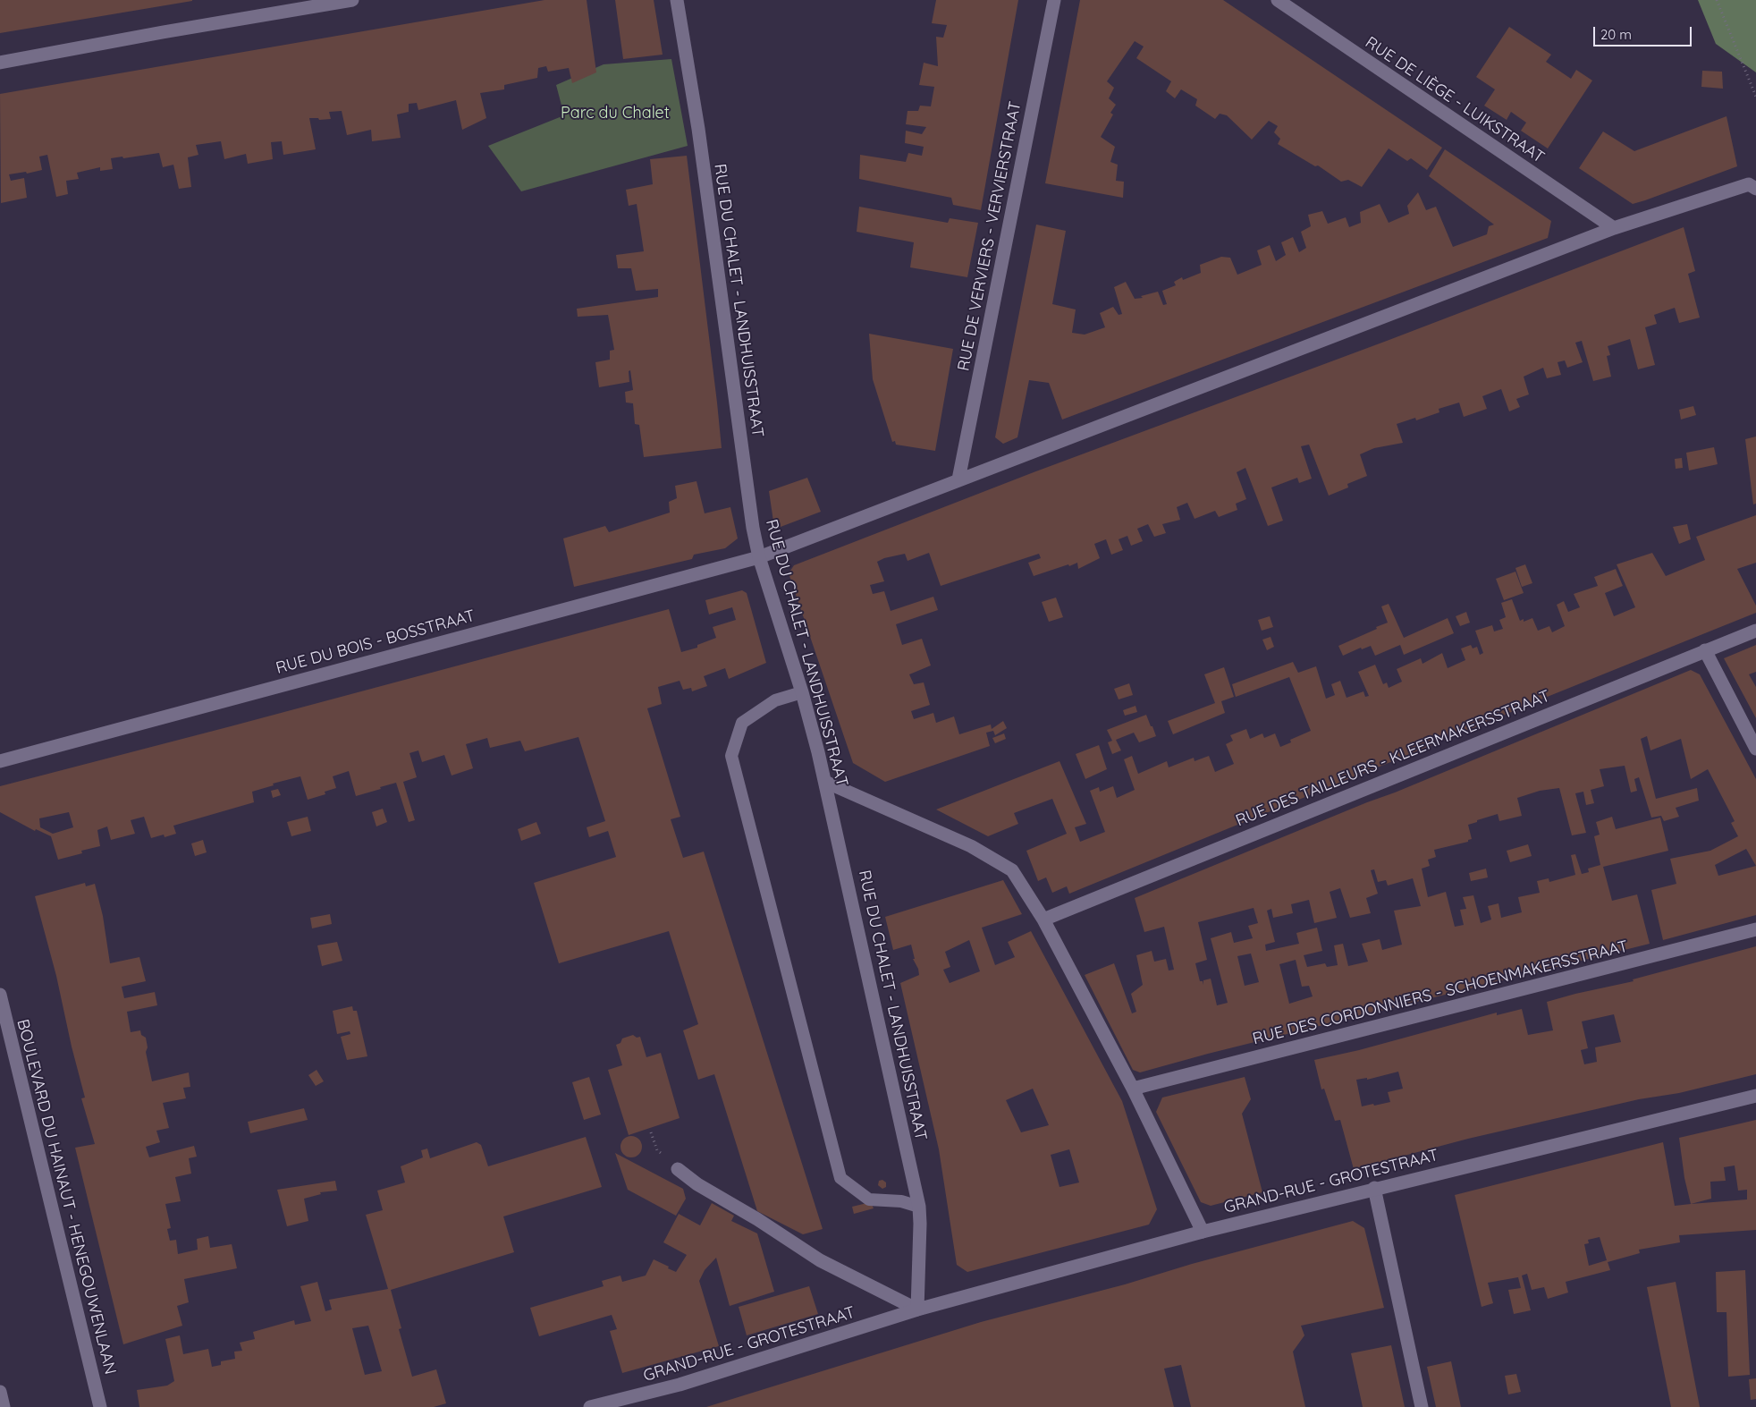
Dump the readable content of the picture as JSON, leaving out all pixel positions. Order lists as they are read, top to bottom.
{
  "streets": {
    "street": [
      "RUE DE LIÈGE - LUIKSTRAAT",
      "RUE DE VERVIERS - VERVIERSTRAAT",
      "RUE DU CHALET - LANDHUISSTRAAT",
      "RUE DU BOIS - BOSSTRAAT",
      "RUE DES TAILLEURS - KLEERMAKERSSTRAAT",
      "RUE DES CORDONNIERS - SCHOENMAKERSSTRAAT",
      "GRAND-RUE - GROTESTRAAT",
      "BOULEVARD DU HAINAUT - HENEGOUWENLAAN"
    ]
  },
  "crossings": [
    ["RUE DE LIÈGE - LUIKSTRAAT", "RUE DU BOIS - BOSSTRAAT"],
    ["RUE DE VERVIERS - VERVIERSTRAAT", "RUE DU BOIS - BOSSTRAAT"],
    ["RUE DU CHALET - LANDHUISSTRAAT", "RUE DU BOIS - BOSSTRAAT"],
    ["RUE DU CHALET - LANDHUISSTRAAT", "GRAND-RUE - GROTESTRAAT"]
  ],
  "parks": ["Parc du Chalet"],
  "scale_bar": "20 m"
}
